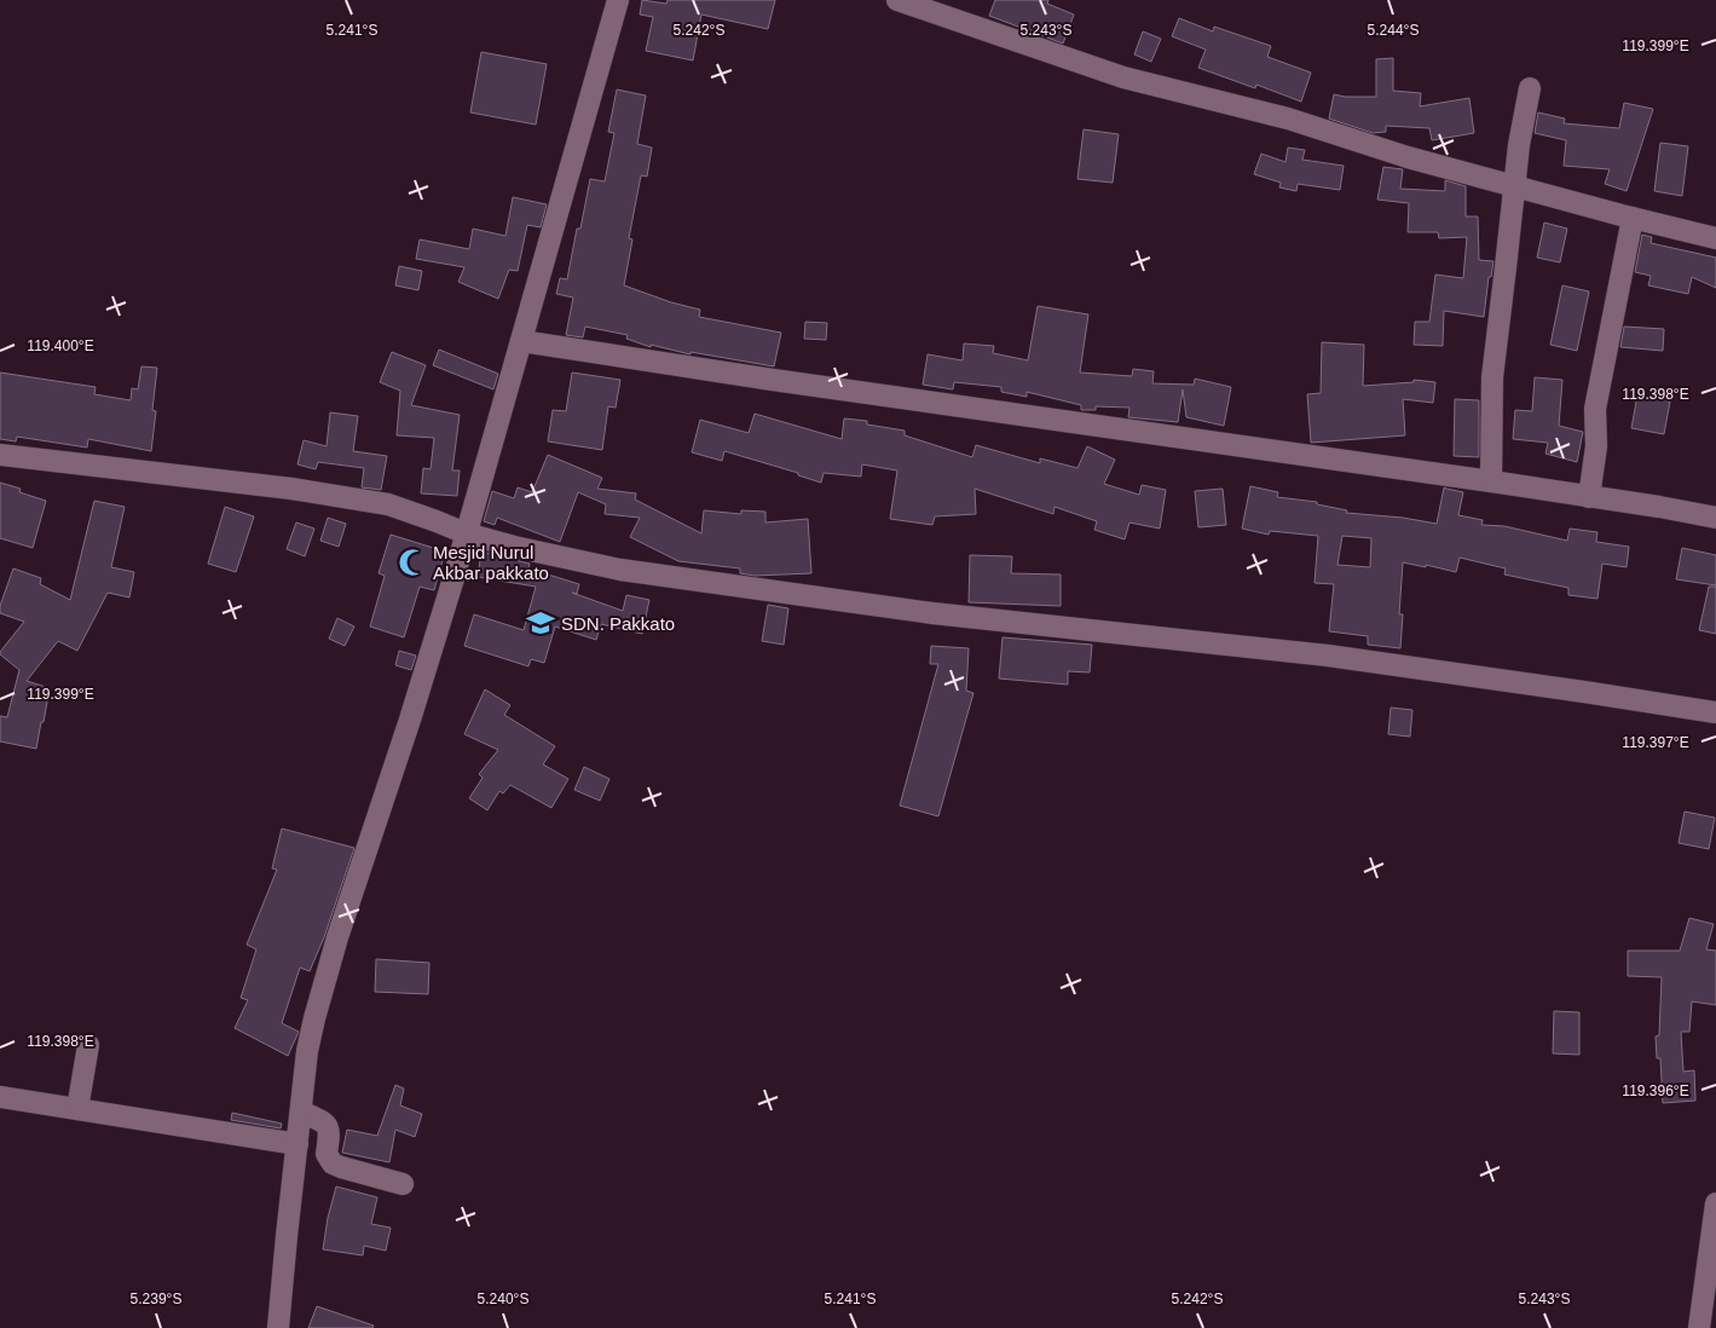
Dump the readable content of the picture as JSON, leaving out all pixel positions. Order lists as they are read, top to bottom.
{
  "places": {
    "mosque": ["Mesjid Nurul Akbar pakkato"],
    "school or university": ["SDN. Pakkato"]
  },
  "coordinates": [
    "5.241°S",
    "5.242°S",
    "5.243°S",
    "5.244°S",
    "119.399°E",
    "119.400°E",
    "119.398°E",
    "119.397°E",
    "119.396°E",
    "5.239°S",
    "5.240°S"
  ]
}
